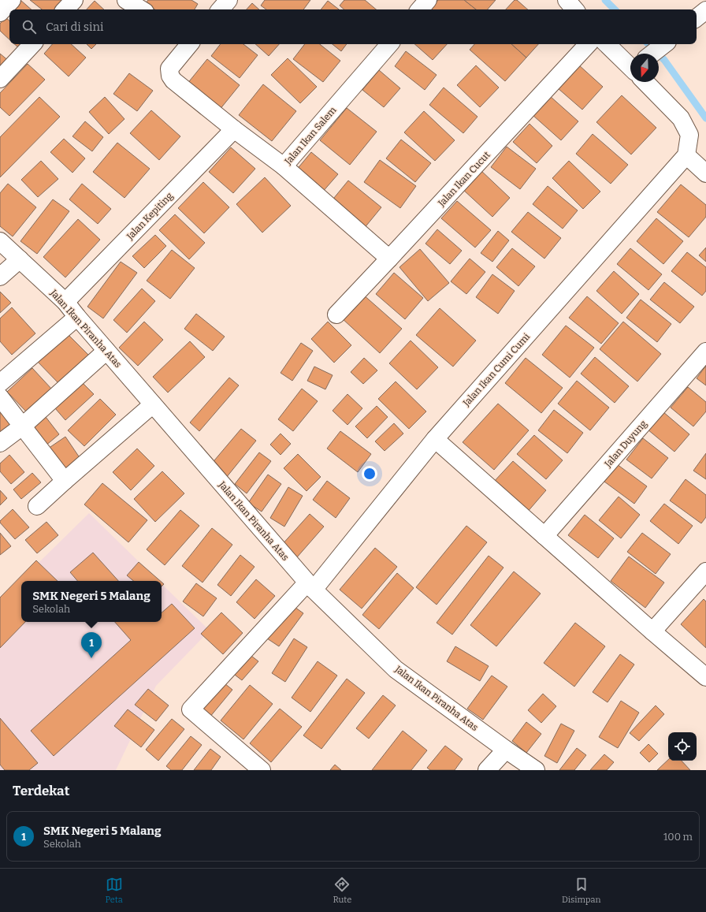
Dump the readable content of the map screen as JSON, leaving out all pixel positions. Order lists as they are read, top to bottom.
{
  "streets": {
    "street": [
      "Jalan Ikan Salem",
      "Jalan Ikan Cucut",
      "Jalan Kepiting",
      "Jalan Ikan Piranha Atas",
      "Jalan Ikan Cumi Cumi",
      "Jalan Duyung"
    ]
  },
  "crossings": [
    ["Jalan Ikan Salem", "Jalan Ikan Cucut"],
    ["Jalan Kepiting", "Jalan Ikan Piranha Atas"],
    ["Jalan Ikan Piranha Atas", "Jalan Ikan Cumi Cumi"]
  ],
  "north": "bottom",
  "page": {
    "search": "Cari di sini",
    "popup": ["SMK Negeri 5 Malang", "Sekolah"],
    "pins": "1",
    "heading": "Terdekat",
    "list": [
      {
        "mark": "1",
        "name": "SMK Negeri 5 Malang",
        "note": "Sekolah",
        "value": "100 m"
      }
    ],
    "nav": ["Peta", "Rute", "Disimpan"]
  }
}
